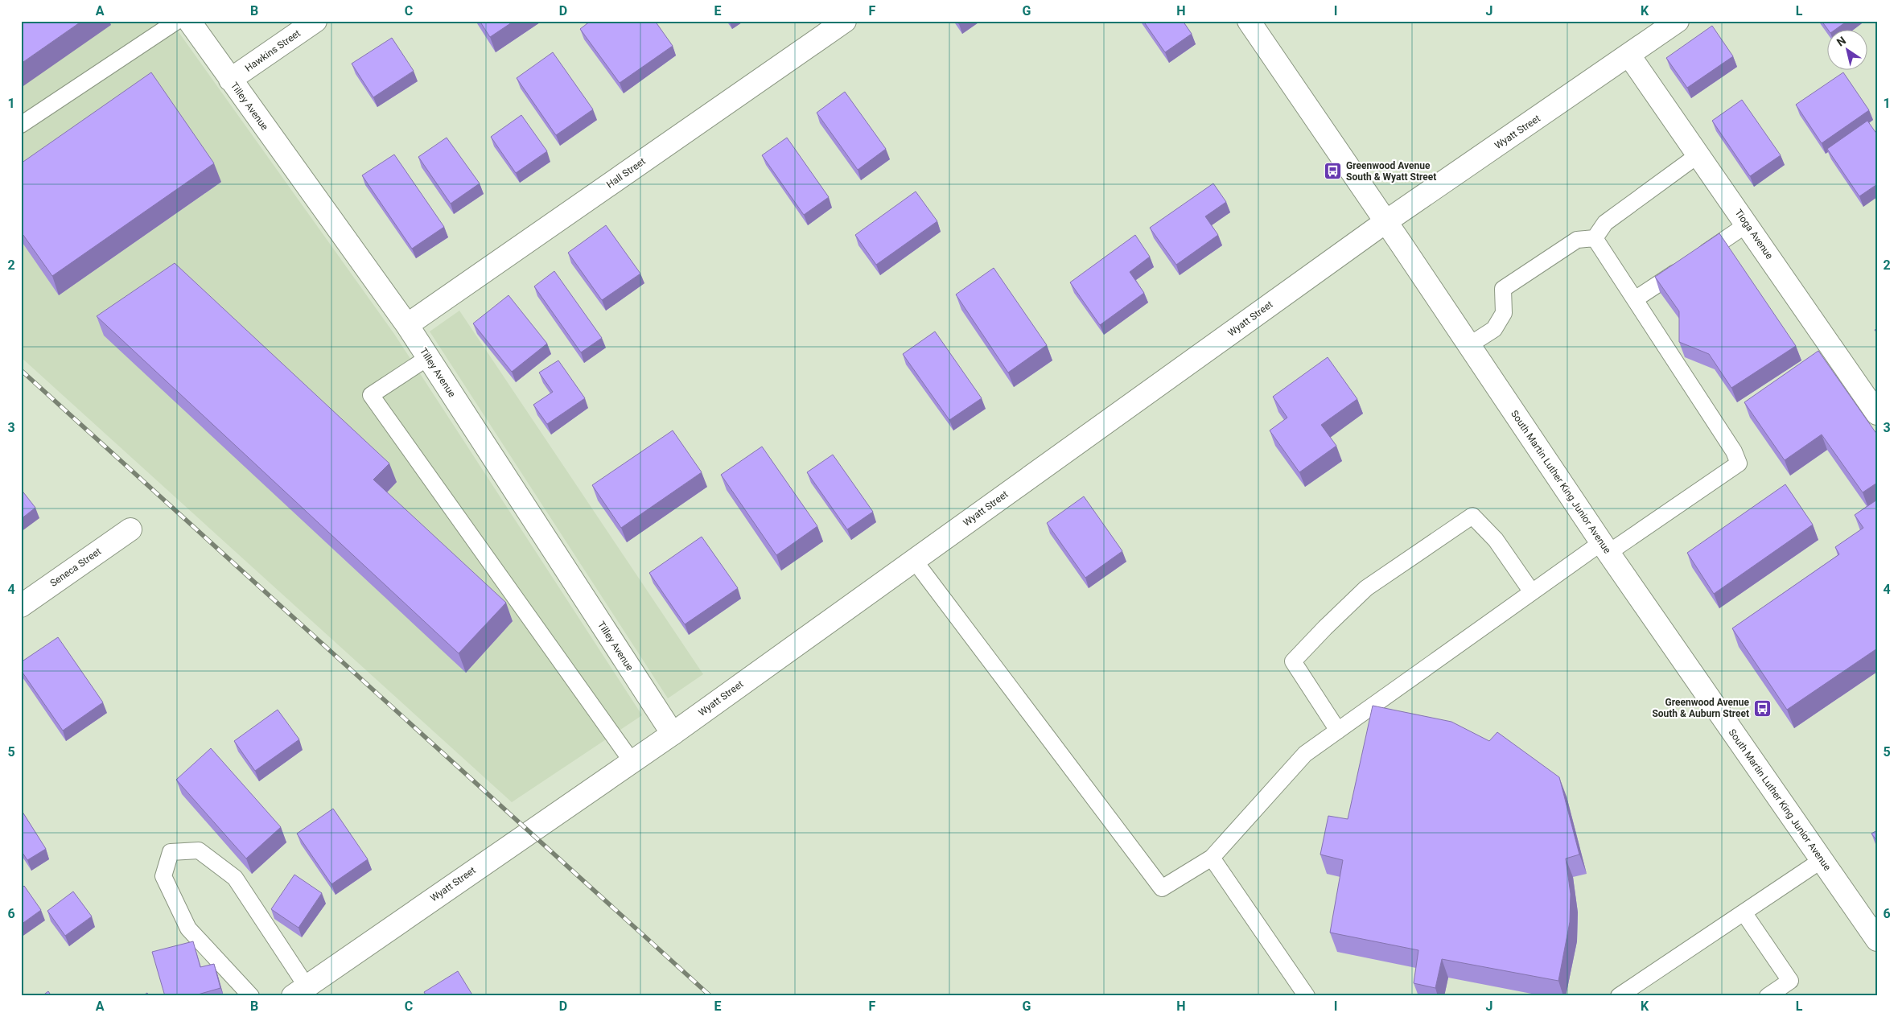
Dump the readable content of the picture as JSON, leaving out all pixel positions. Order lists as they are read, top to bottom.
{
  "streets": {
    "street": [
      "Hawkins Street",
      "Tilley Avenue",
      "Wyatt Street",
      "Hall Street",
      "Tioga Avenue",
      "South Martin Luther King Junior Avenue",
      "Seneca Street"
    ]
  },
  "crossings": [
    ["Hawkins Street", "Tilley Avenue"],
    ["Tilley Avenue", "Wyatt Street"],
    ["Tilley Avenue", "Hall Street"],
    ["Wyatt Street", "Tioga Avenue"],
    ["Wyatt Street", "South Martin Luther King Junior Avenue"]
  ],
  "places": {
    "bus stop": ["Greenwood Avenue South & Wyatt Street", "Greenwood Avenue South & Auburn Street"]
  },
  "north": "top left",
  "grid": {
    "columns": [
      "A",
      "B",
      "C",
      "D",
      "E",
      "F",
      "G",
      "H",
      "I",
      "J",
      "K",
      "L"
    ],
    "rows": [
      "1",
      "2",
      "3",
      "4",
      "5",
      "6"
    ]
  }
}
